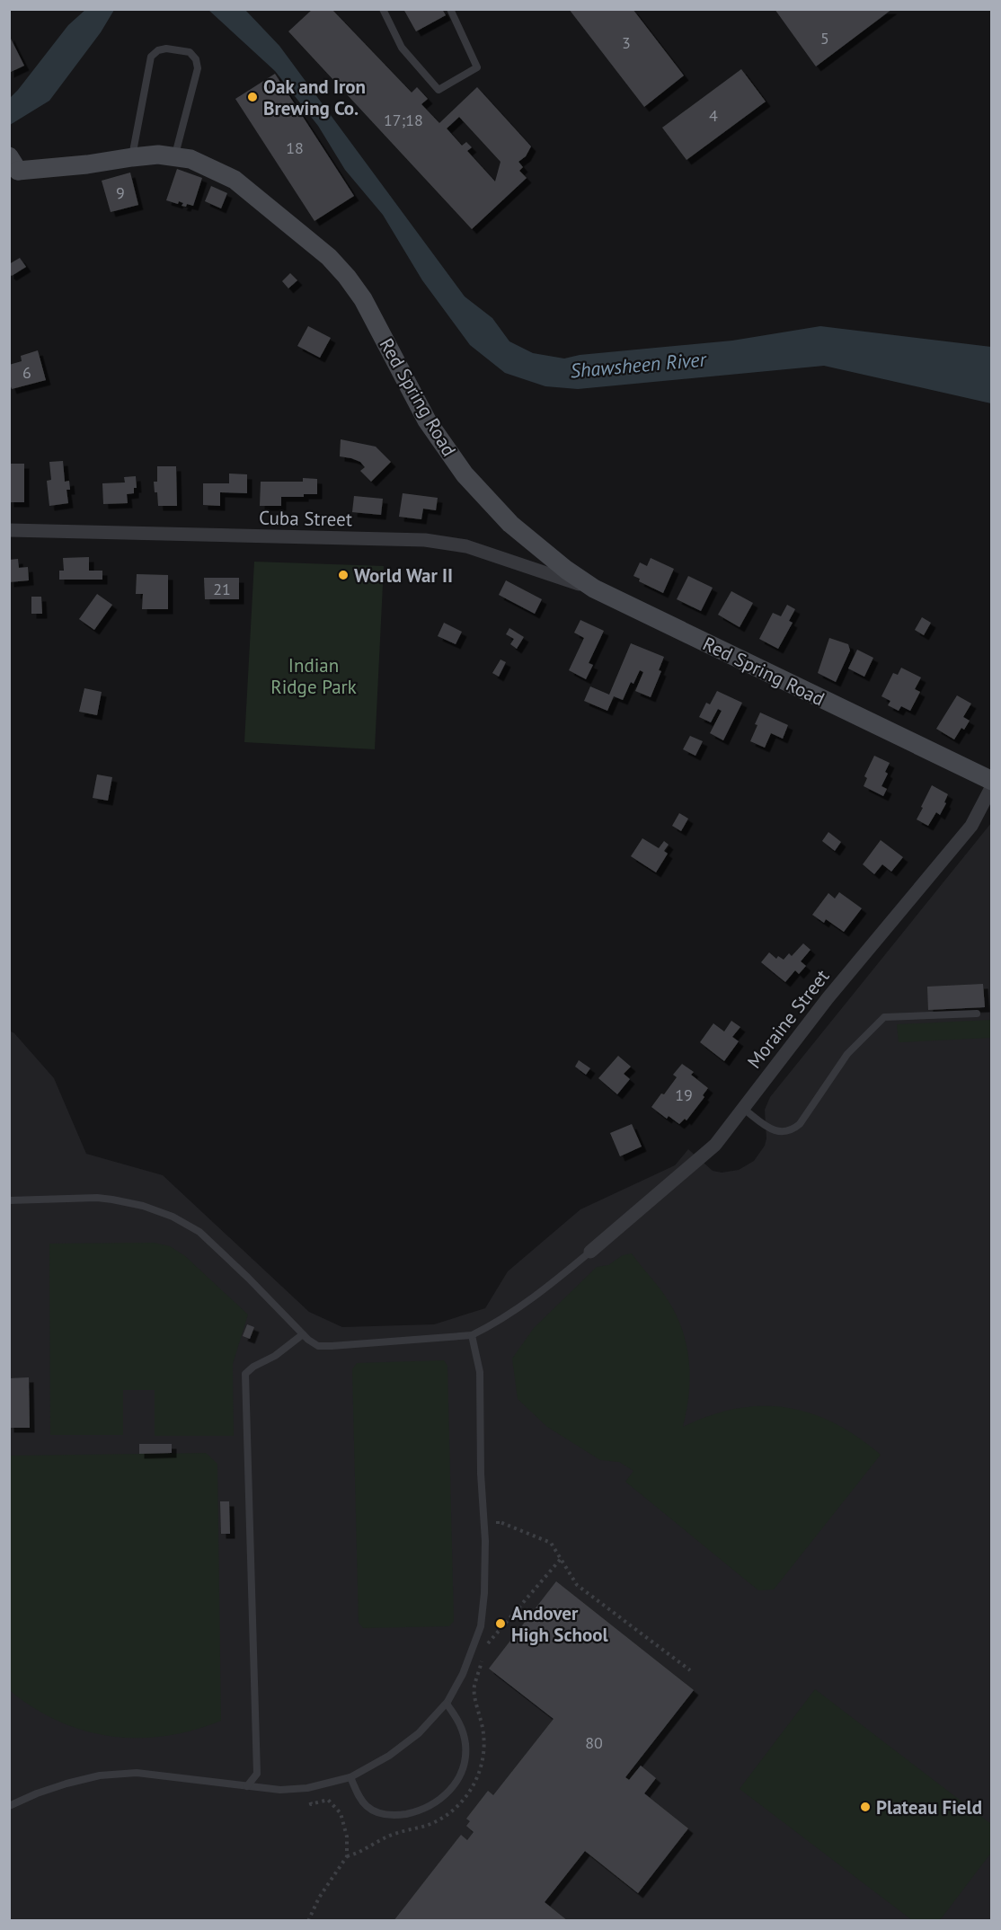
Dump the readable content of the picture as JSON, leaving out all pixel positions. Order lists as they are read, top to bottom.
{
  "streets": {
    "main road": ["Red Spring Road"],
    "street": ["Cuba Street", "Moraine Street"]
  },
  "crossings": [
    ["Red Spring Road", "Cuba Street"]
  ],
  "water": ["Shawsheen River"],
  "parks": ["Indian Ridge Park"],
  "places": [
    "Oak and Iron Brewing Co.",
    "World War II",
    "Andover High School",
    "Plateau Field"
  ],
  "house_numbers": [
    "5",
    "3",
    "4",
    "17;18",
    "18",
    "9",
    "6",
    "21",
    "19",
    "80"
  ]
}
